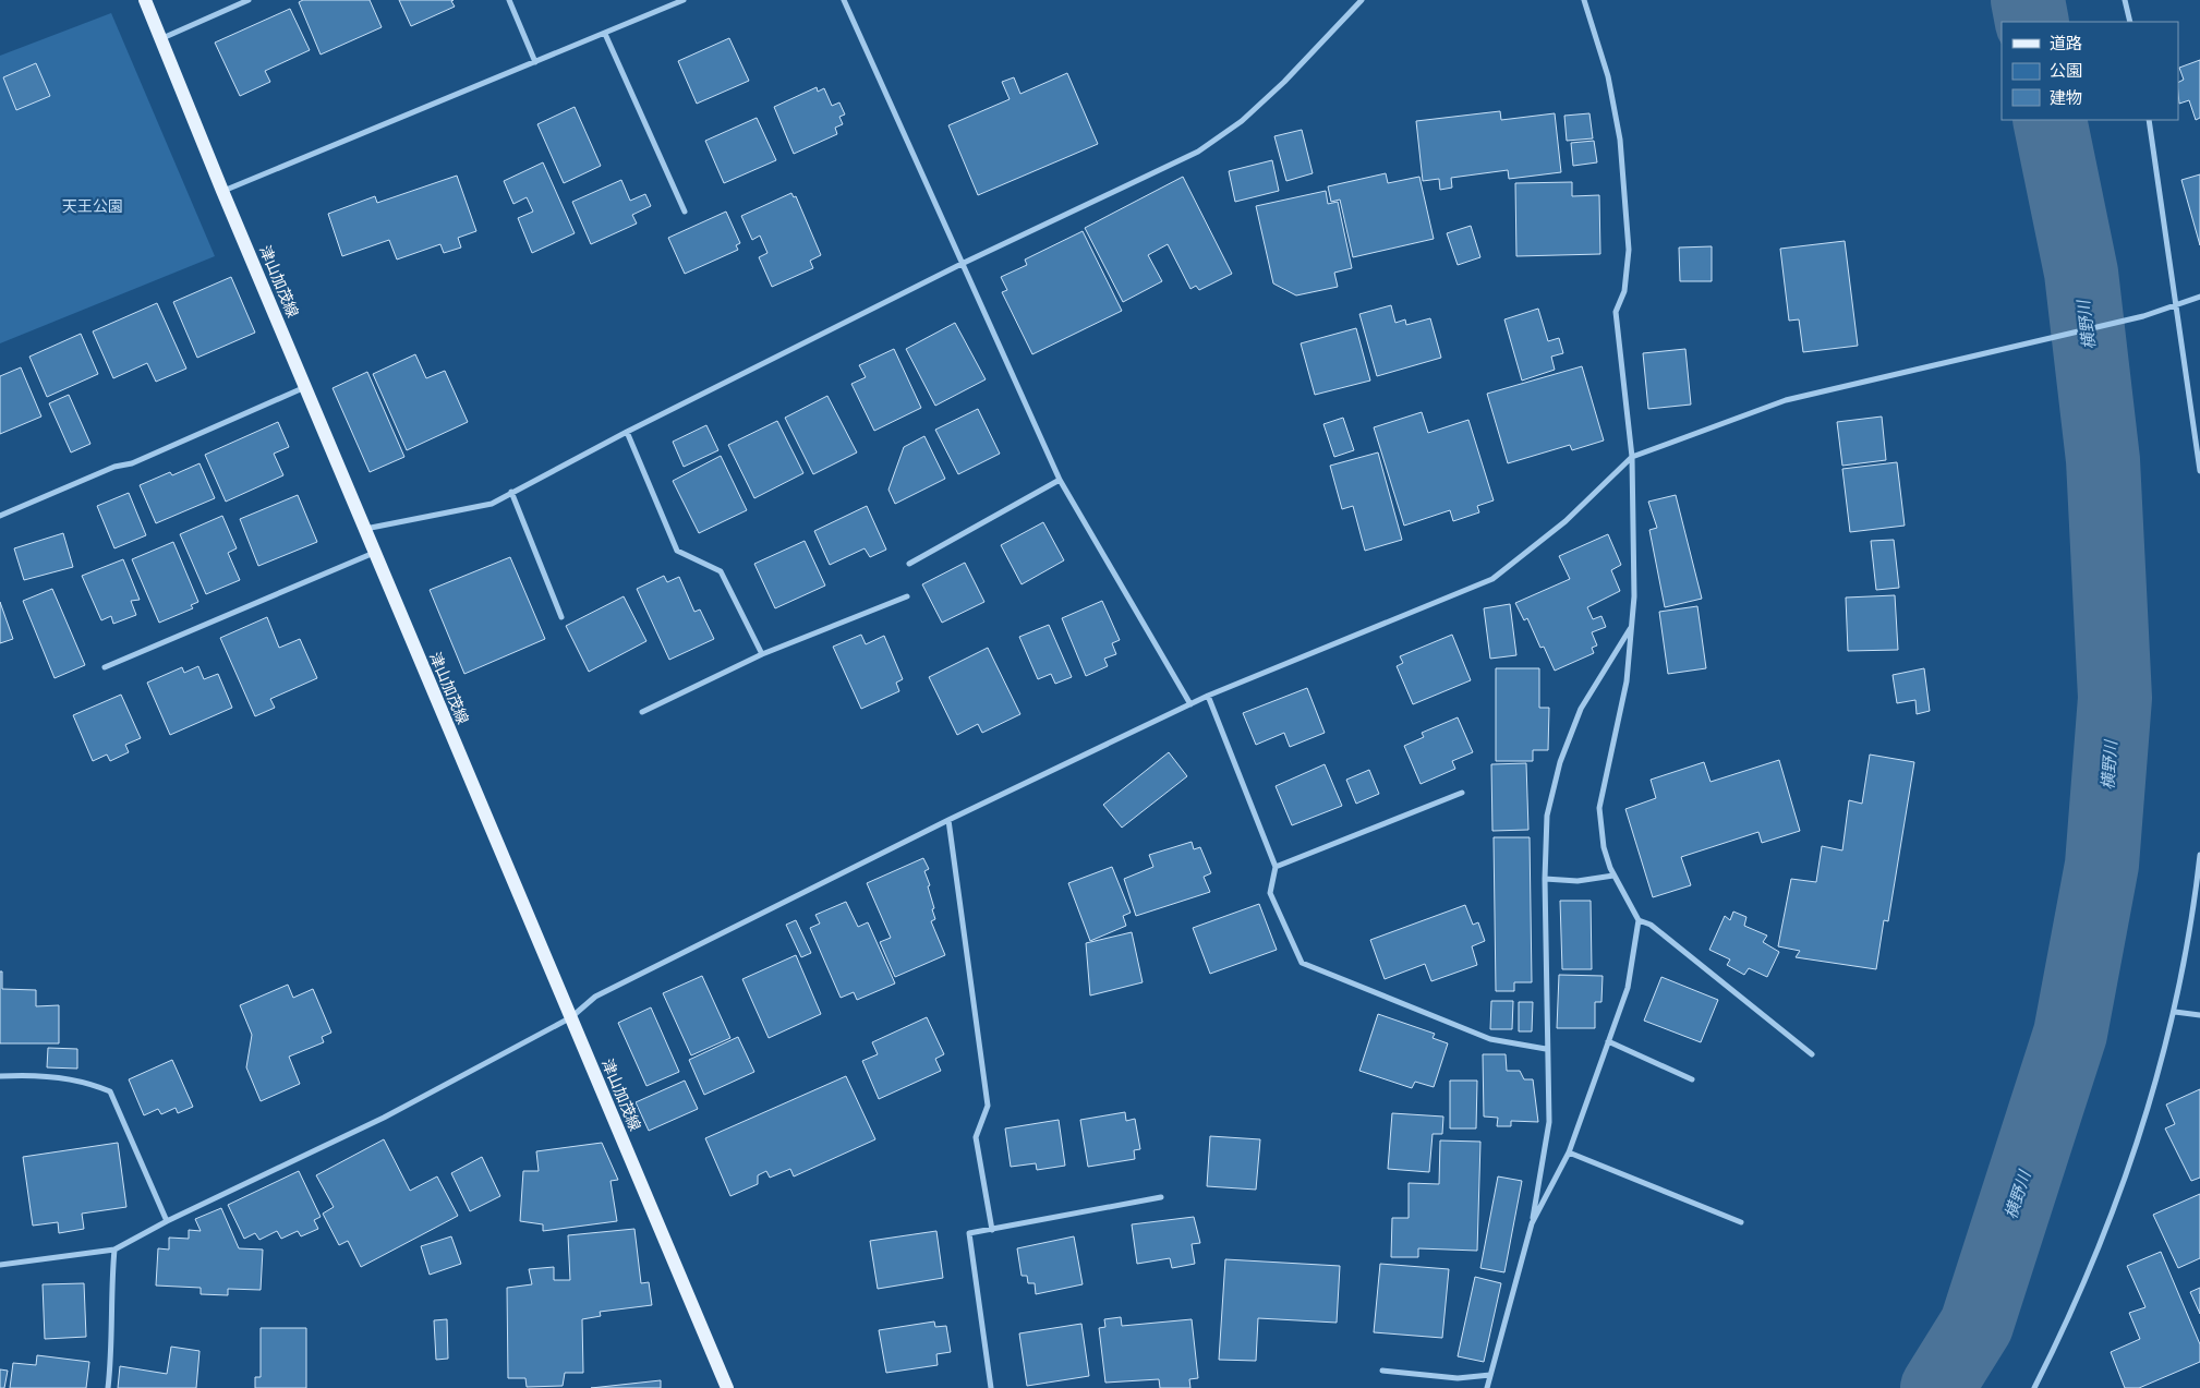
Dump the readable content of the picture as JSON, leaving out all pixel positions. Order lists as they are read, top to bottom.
{
  "streets": {
    "main road": ["津山加茂線"]
  },
  "water": ["横野川"],
  "parks": ["天王公園"],
  "legend": ["道路", "公園", "建物"]
}
